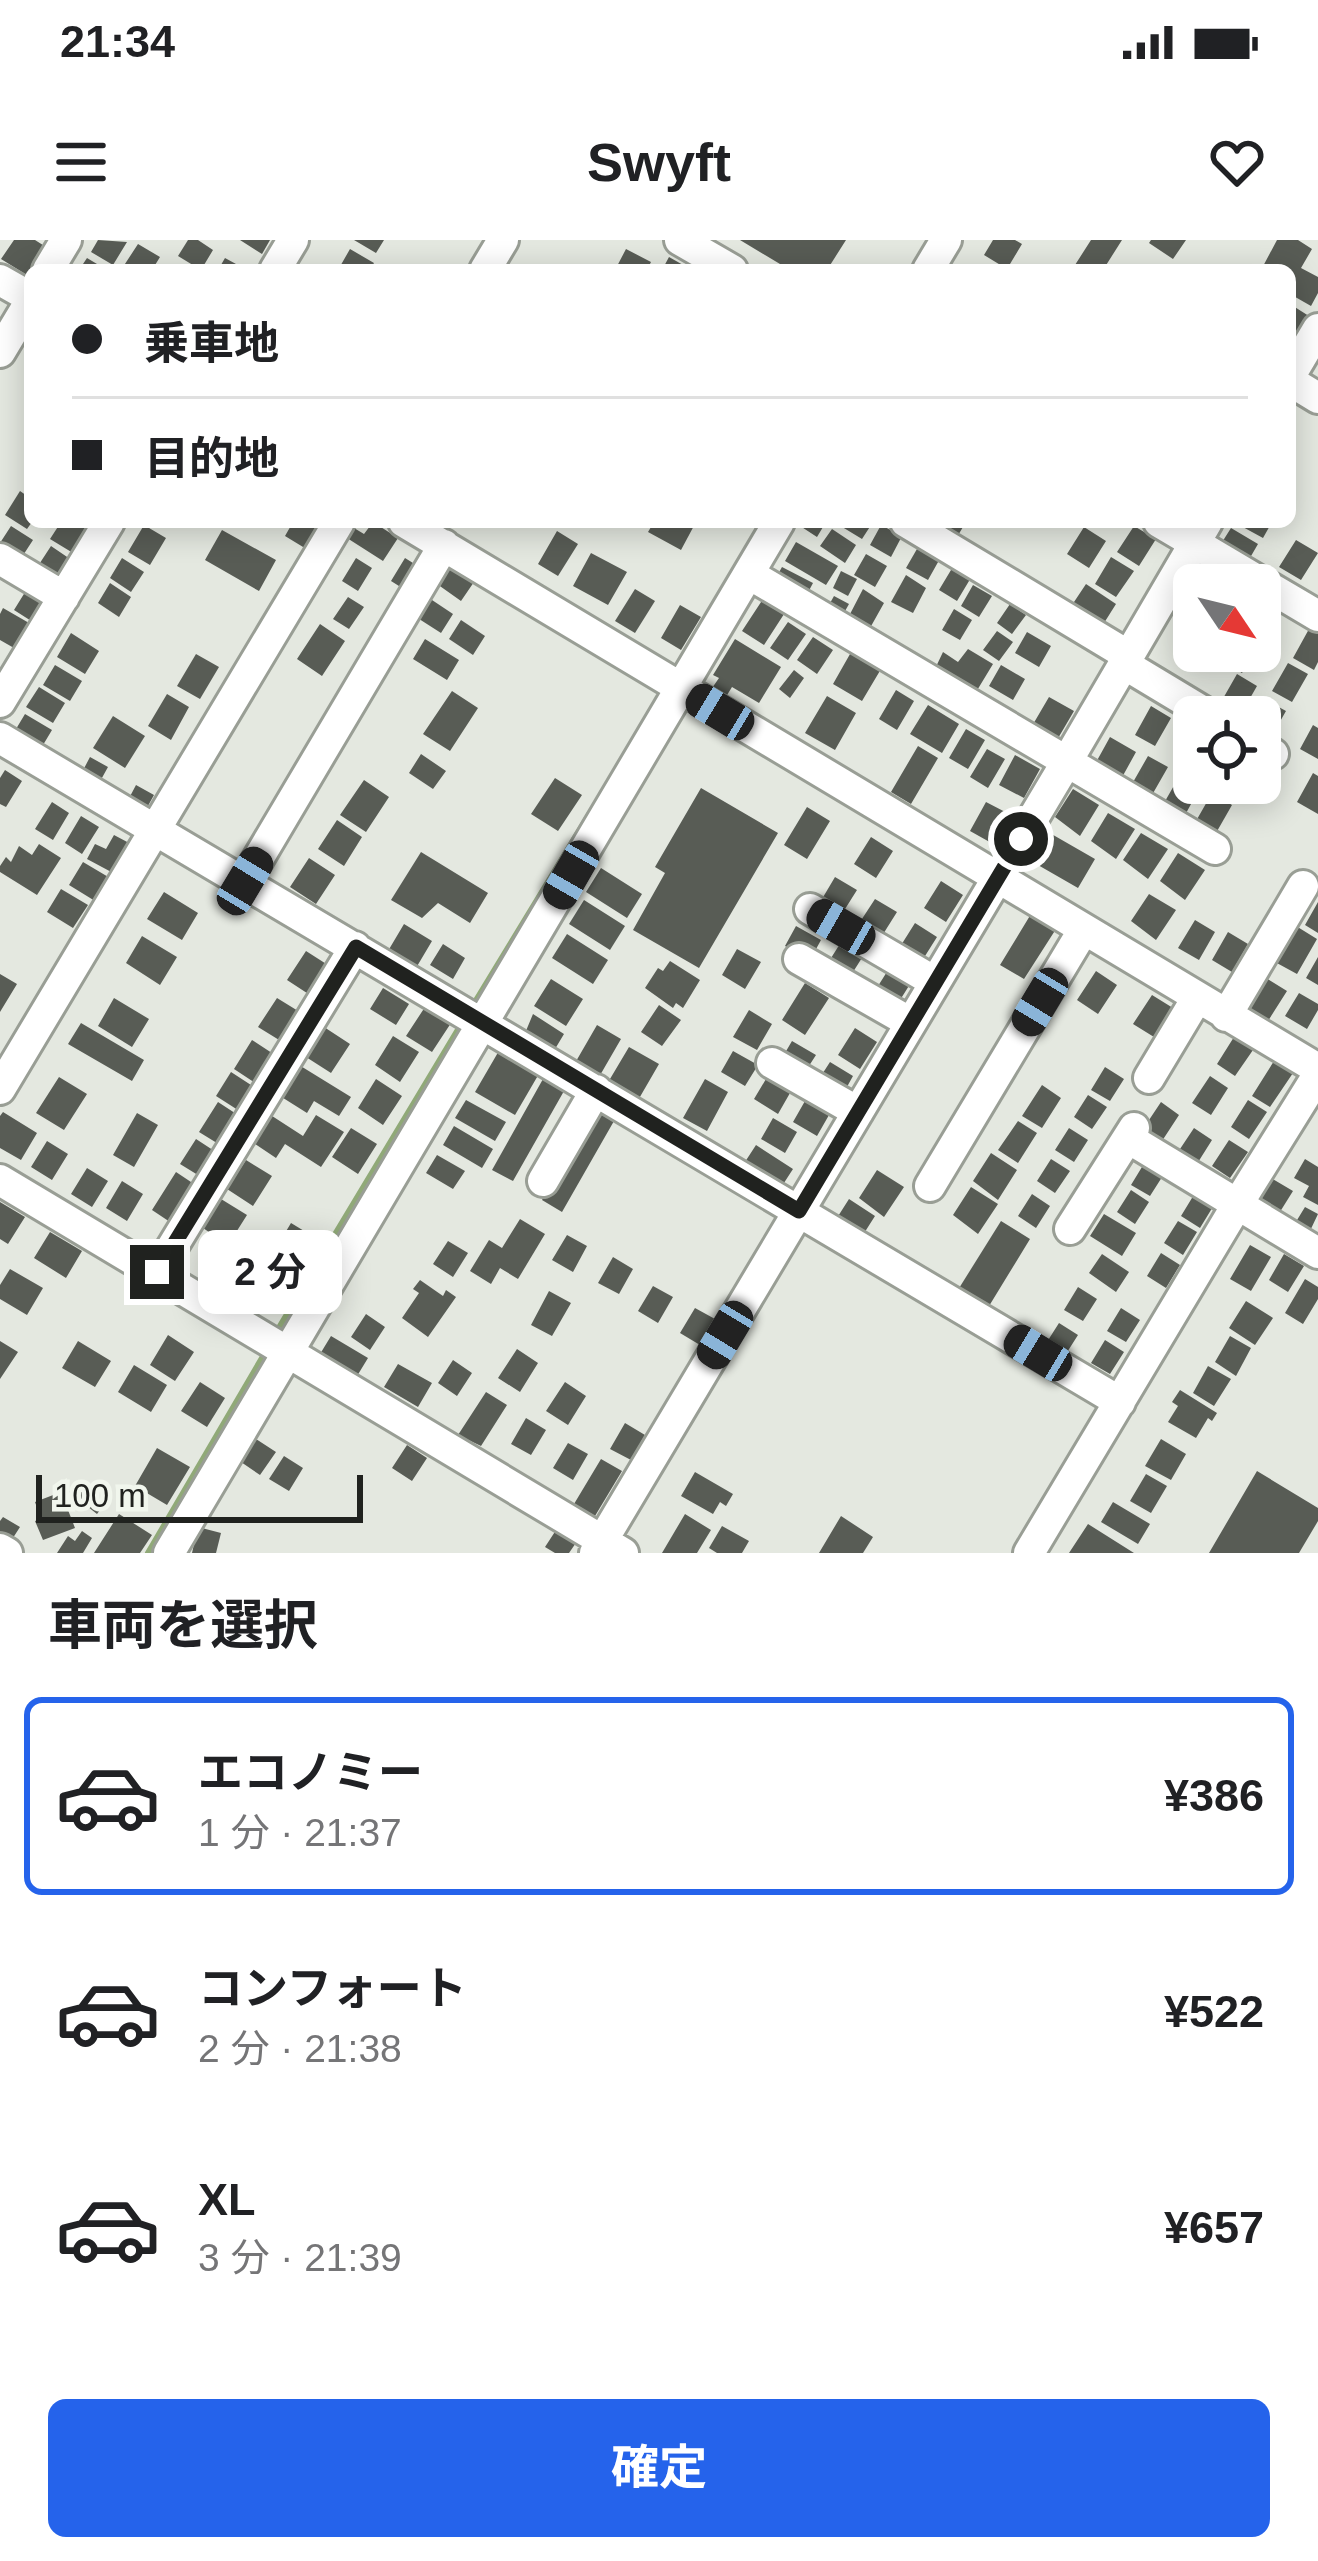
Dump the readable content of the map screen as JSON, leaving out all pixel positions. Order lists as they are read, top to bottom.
{
  "scale_bar": "100 m",
  "north": "bottom right",
  "page": {
    "status": "21:34",
    "header": "Swyft",
    "banner": ["乗車地", "目的地"],
    "bubble": "2 分",
    "scale": "100 m",
    "heading": "車両を選択",
    "list": [
      {
        "name": "エコノミー",
        "note": "1 分 · 21:37",
        "value": "¥386"
      },
      {
        "name": "コンフォート",
        "note": "2 分 · 21:38",
        "value": "¥522"
      },
      {
        "name": "XL",
        "note": "3 分 · 21:39",
        "value": "¥657"
      }
    ],
    "buttons": "確定"
  }
}
